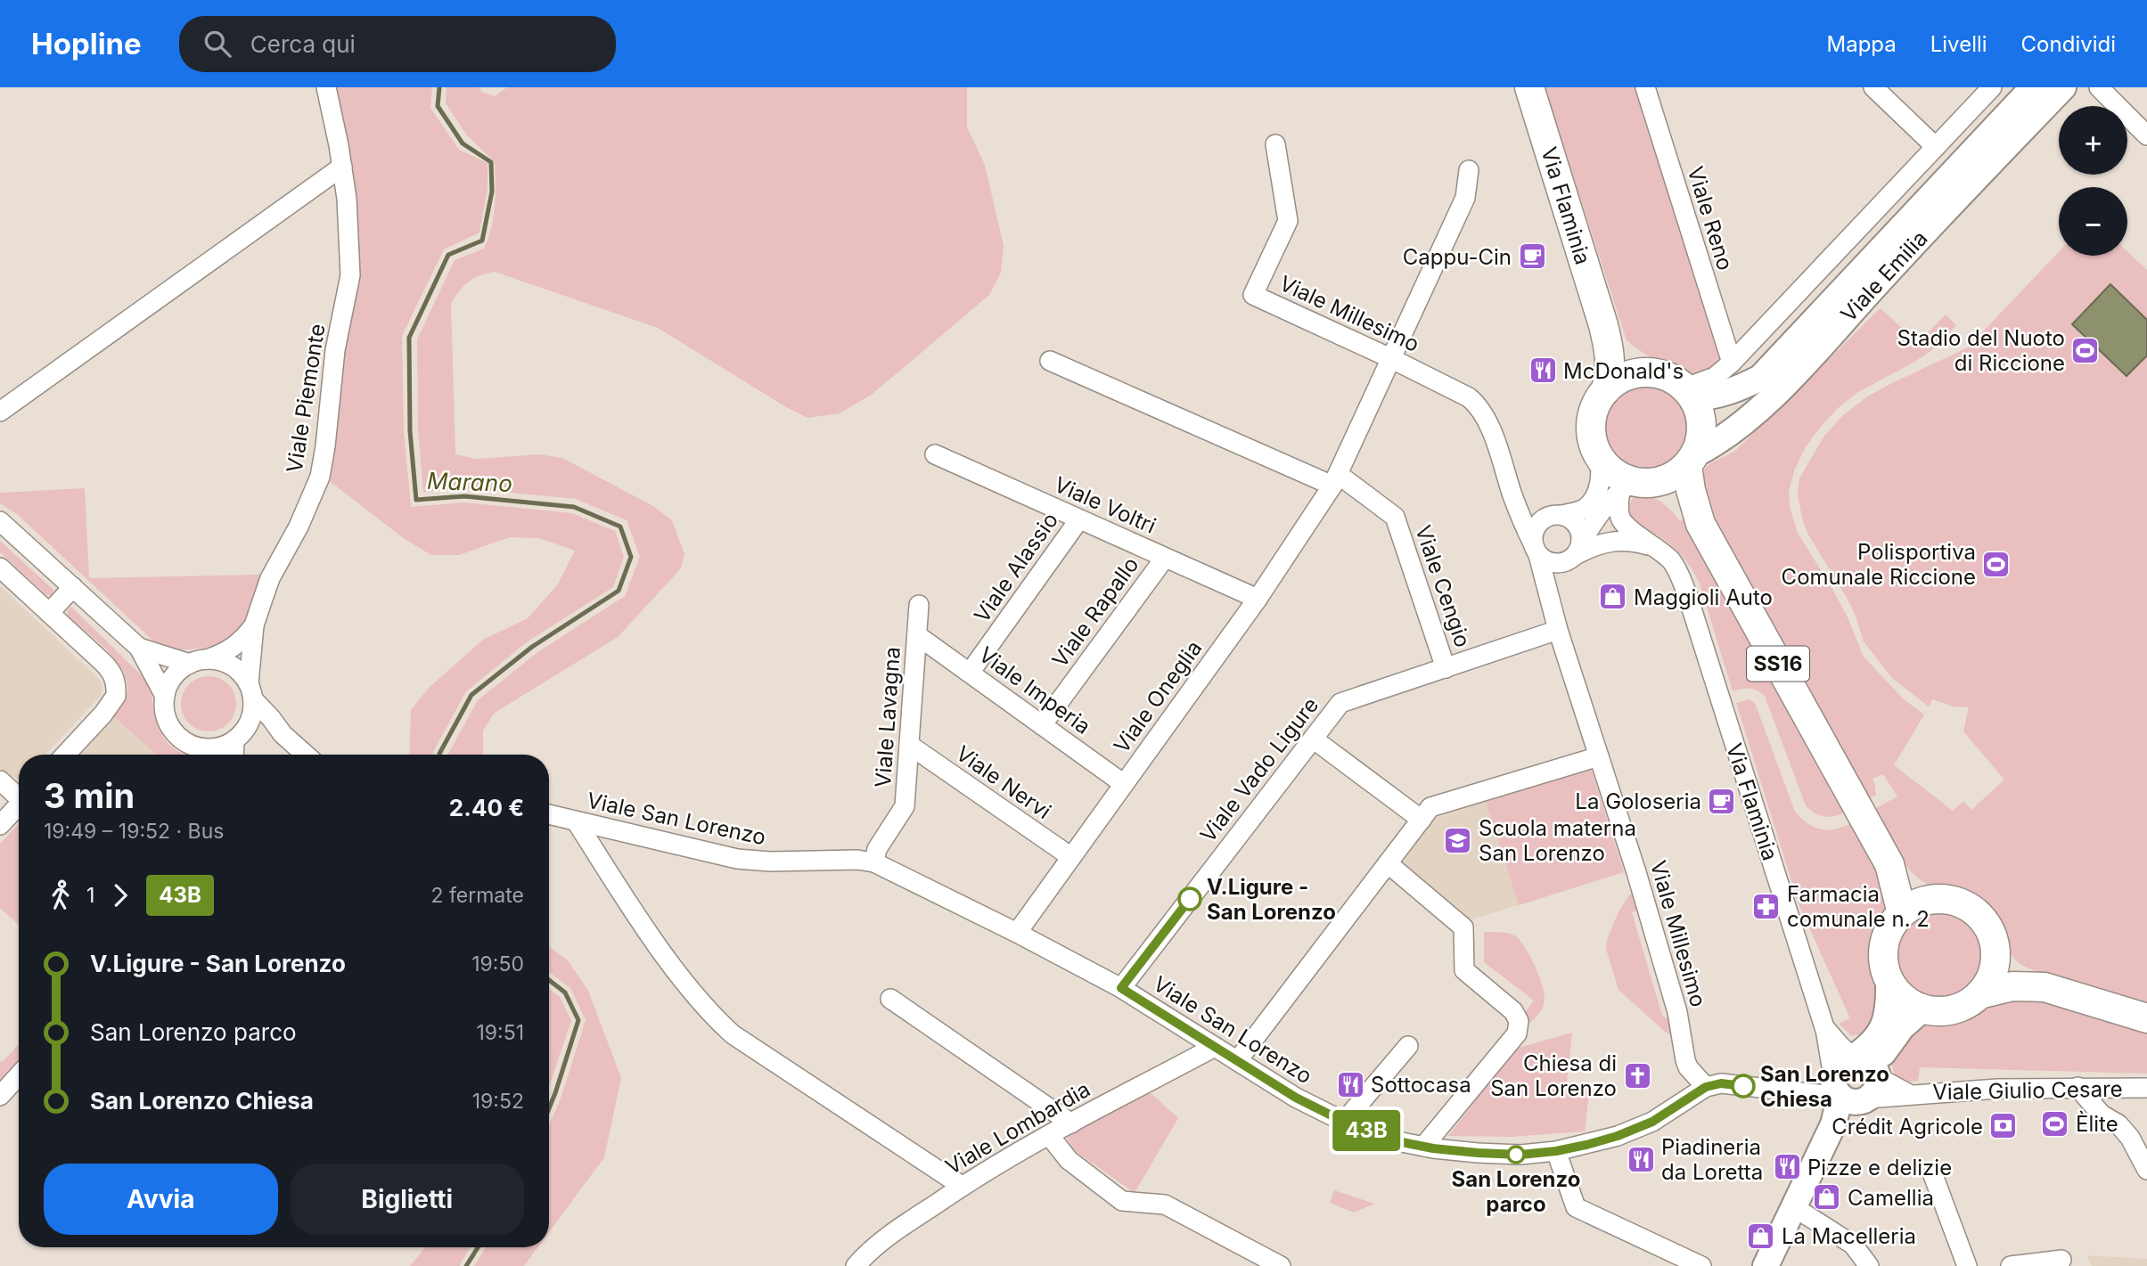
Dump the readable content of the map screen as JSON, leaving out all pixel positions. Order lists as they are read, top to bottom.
{
  "streets": {
    "main road": ["Via Flaminia", "SS16"],
    "street": [
      "Viale Reno",
      "Viale Emilia",
      "Viale Millesimo",
      "Viale Piemonte",
      "Viale Voltri",
      "Viale Alassio",
      "Viale Cengio",
      "Viale Rapallo",
      "Viale Imperia",
      "Viale Oneglia",
      "Viale Lavagna",
      "Viale Vado Ligure",
      "Viale Nervi",
      "Viale San Lorenzo",
      "Viale Giulio Cesare",
      "Viale Lombardia"
    ]
  },
  "crossings": [
    ["Via Flaminia", "Viale Emilia"],
    ["Via Flaminia", "Viale Millesimo"],
    ["Via Flaminia", "SS16"],
    ["Viale Emilia", "Viale Millesimo"],
    ["Viale Emilia", "SS16"],
    ["Viale Millesimo", "SS16"],
    ["Viale Millesimo", "Viale Oneglia"],
    ["Viale Millesimo", "Viale Vado Ligure"],
    ["Viale Millesimo", "Viale San Lorenzo"],
    ["Viale Voltri", "Viale Alassio"],
    ["Viale Voltri", "Viale Rapallo"],
    ["Viale Voltri", "Viale Oneglia"],
    ["Viale Alassio", "Viale Imperia"],
    ["Viale Cengio", "Viale Oneglia"],
    ["Viale Cengio", "Viale Vado Ligure"],
    ["Viale Rapallo", "Viale Imperia"],
    ["Viale Imperia", "Viale Oneglia"],
    ["Viale Imperia", "Viale Lavagna"],
    ["Viale Oneglia", "Viale Nervi"],
    ["Viale Oneglia", "Viale San Lorenzo"],
    ["Viale Lavagna", "Viale Nervi"],
    ["Viale Lavagna", "Viale San Lorenzo"],
    ["Viale Vado Ligure", "Viale San Lorenzo"],
    ["Viale San Lorenzo", "Viale Giulio Cesare"],
    ["Viale San Lorenzo", "Viale Lombardia"]
  ],
  "water": ["Marano"],
  "places": {
    "cafe": ["Cappu-Cin", "La Goloseria"],
    "sports": ["Stadio del Nuoto di Riccione", "Polisportiva Comunale Riccione", "Èlite"],
    "restaurant": [
      "McDonald's",
      "Sottocasa",
      "Piadineria da Loretta",
      "Pizze e delizie"
    ],
    "shop": ["Maggioli Auto", "Camellia", "La Macelleria"],
    "school or university": ["Scuola materna San Lorenzo"],
    "other": ["V.Ligure - San Lorenzo", "San Lorenzo Chiesa", "San Lorenzo parco"],
    "pharmacy": ["Farmacia comunale n. 2"],
    "church": ["Chiesa di San Lorenzo"],
    "bank": ["Crédit Agricole"]
  },
  "lines": ["bus line 43B"],
  "page": {
    "header": "Hopline",
    "search": "Cerca qui",
    "nav": ["Mappa", "Livelli", "Condividi"],
    "on_map": "43B",
    "map_buttons": ["+", "−"],
    "heading": ["3 min", "19:49 – 19:52 · Bus", "2.40 €"],
    "legs": ["1", "43B", "2 fermate"],
    "list": [
      {
        "name": "V.Ligure - San Lorenzo",
        "value": "19:50"
      },
      {
        "name": "San Lorenzo parco",
        "value": "19:51"
      },
      {
        "name": "San Lorenzo Chiesa",
        "value": "19:52"
      }
    ],
    "buttons": ["Avvia", "Biglietti"]
  }
}
